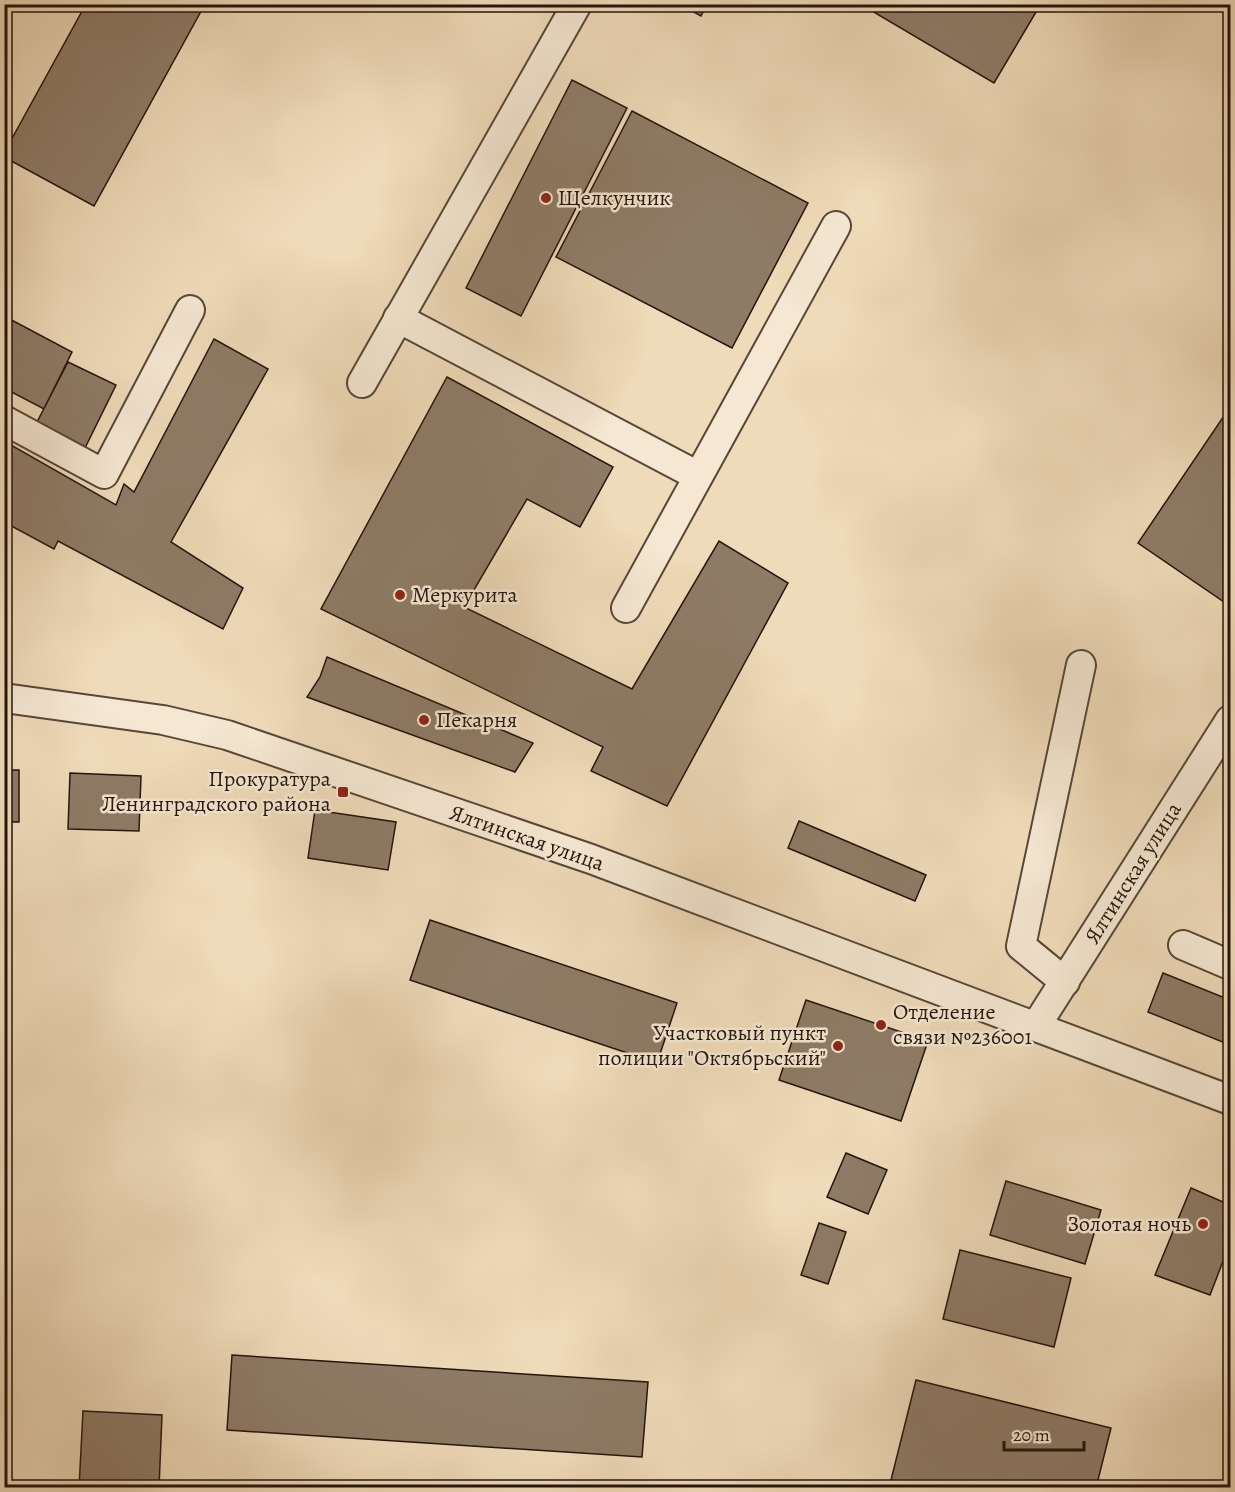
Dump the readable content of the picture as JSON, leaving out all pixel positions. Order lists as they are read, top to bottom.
{
  "streets": {
    "street": ["Ялтинская улица"]
  },
  "places": {
    "other": [
      "Щелкунчик",
      "Меркурита",
      "Пекарня",
      "Отделение связи №236001",
      "Участковый пункт полиции \"Октябрьский\"",
      "Золотая ночь"
    ],
    "transit": ["Прокуратура Ленинградского района"]
  },
  "scale_bar": "20 m"
}
